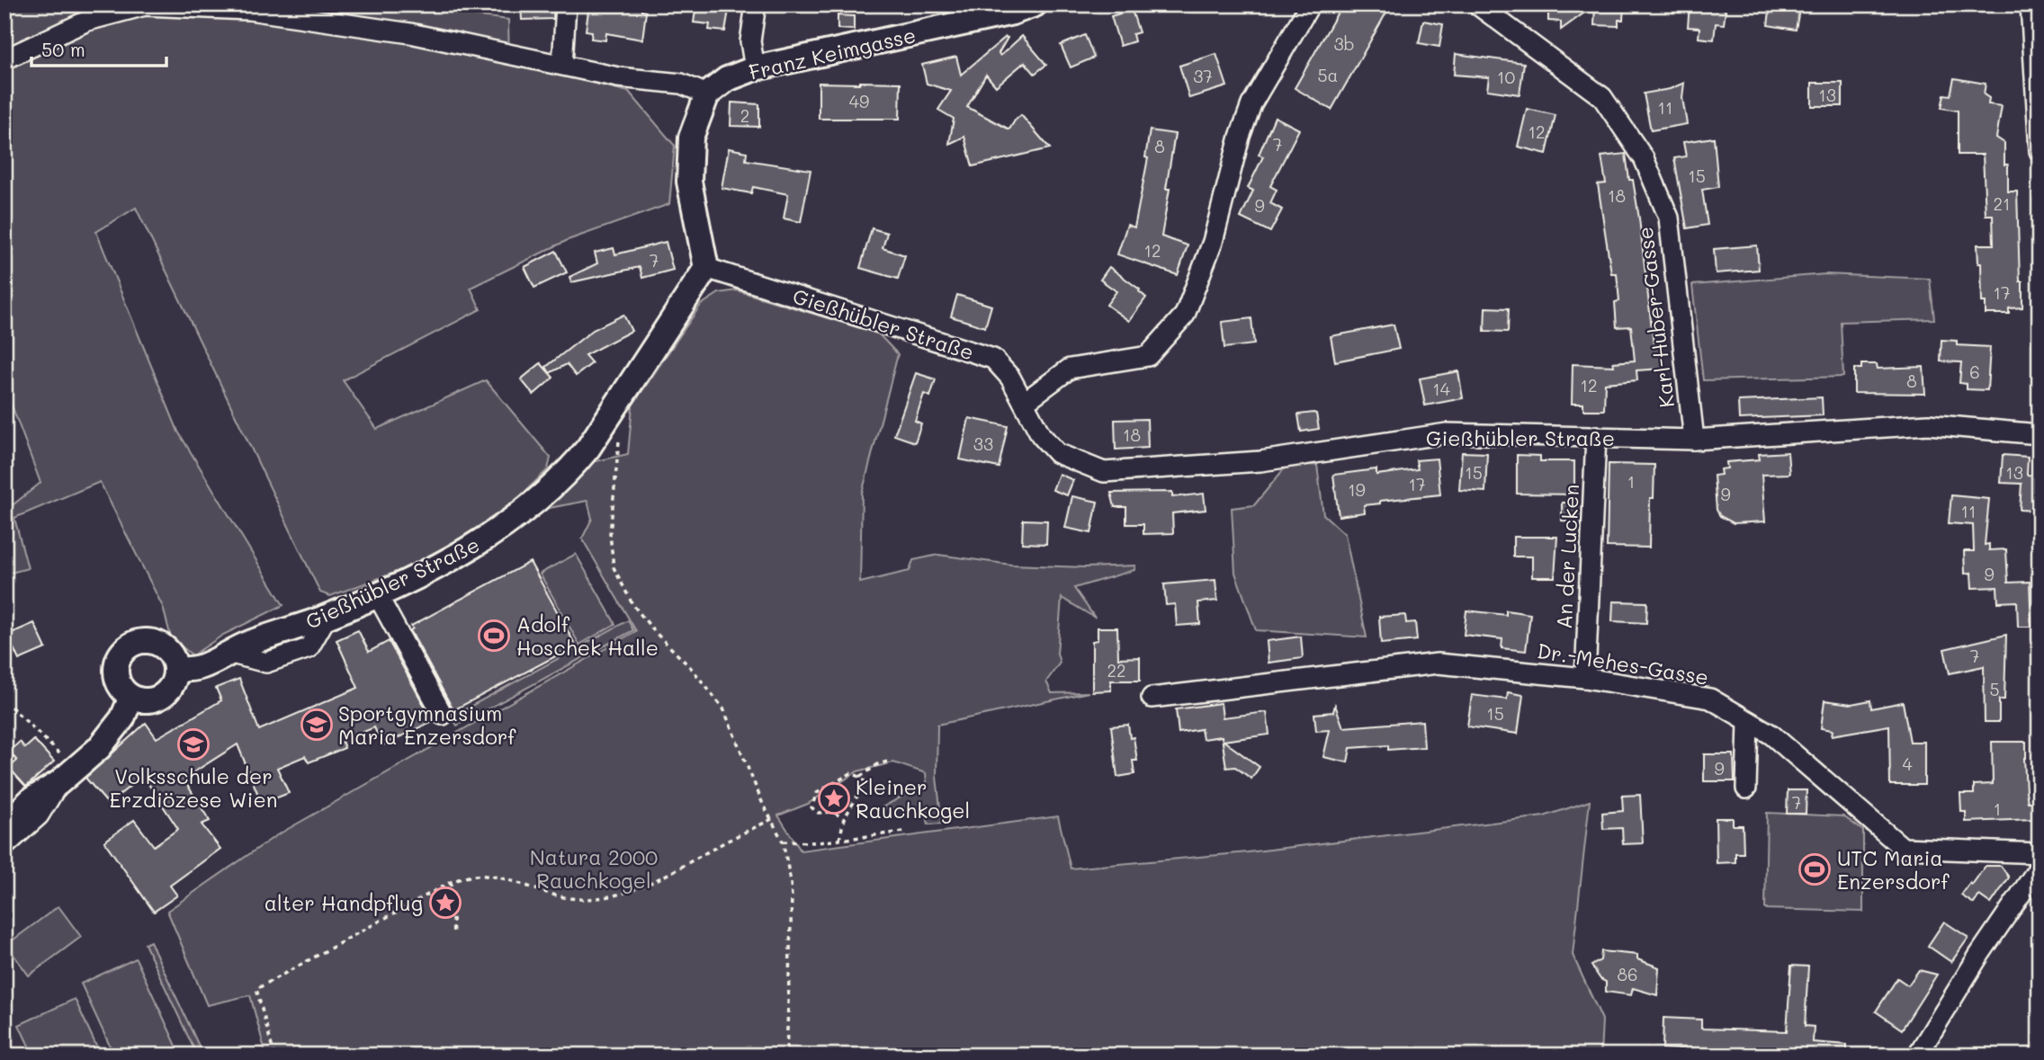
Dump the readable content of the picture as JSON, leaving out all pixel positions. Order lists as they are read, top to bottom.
{
  "streets": {
    "main road": ["Franz Keimgasse", "Gießhübler Straße"],
    "street": ["Karl-Huber-Gasse", "An der Lucken", "Dr.-Mehes-Gasse"]
  },
  "crossings": [
    ["Karl-Huber-Gasse", "Gießhübler Straße"],
    ["Gießhübler Straße", "An der Lucken"],
    ["An der Lucken", "Dr.-Mehes-Gasse"]
  ],
  "parks": ["Natura 2000 Rauchkogel"],
  "places": {
    "sports": ["Adolf Hoschek Halle", "UTC Maria Enzersdorf"],
    "school or university": ["Sportgymnasium Maria Enzersdorf", "Volksschule der Erzdiözese Wien"],
    "place": ["Kleiner Rauchkogel", "alter Handpflug"]
  },
  "house_numbers": [
    "3b",
    "5a",
    "37",
    "10",
    "13",
    "49",
    "11",
    "2",
    "12",
    "7",
    "8",
    "15",
    "18",
    "21",
    "9",
    "12",
    "7",
    "17",
    "6",
    "8",
    "12",
    "14",
    "18",
    "33",
    "15",
    "13",
    "1",
    "17",
    "19",
    "9",
    "11",
    "9",
    "7",
    "22",
    "5",
    "15",
    "4",
    "9",
    "7",
    "1",
    "86"
  ],
  "scale_bar": "50 m"
}
